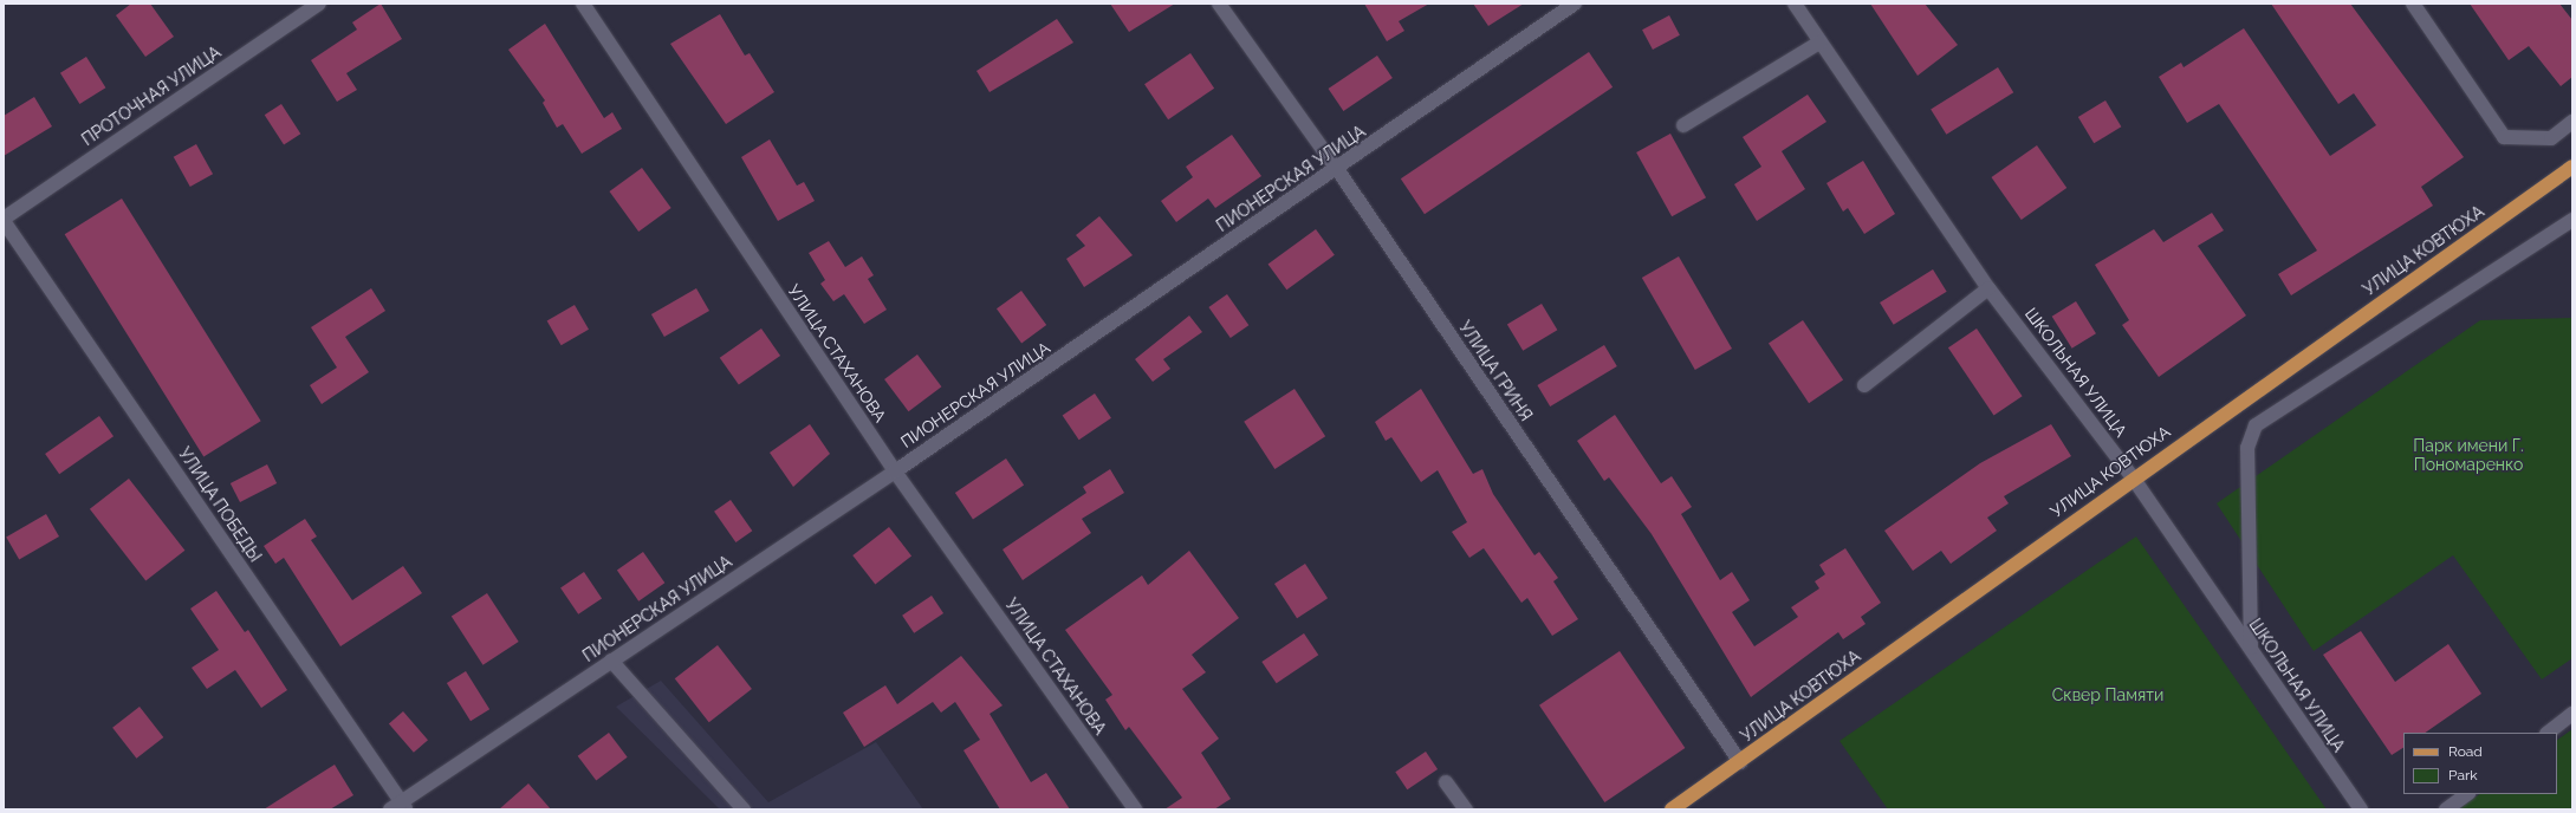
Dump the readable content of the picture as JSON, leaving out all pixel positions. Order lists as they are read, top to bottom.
{
  "streets": {
    "main road": ["УЛИЦА КОВТЮХА"],
    "street": [
      "ПРОТОЧНАЯ УЛИЦА",
      "ПИОНЕРСКАЯ УЛИЦА",
      "УЛИЦА СТАХАНОВА",
      "УЛИЦА ГРИНЯ",
      "ШКОЛЬНАЯ УЛИЦА",
      "УЛИЦА ПОБЕДЫ"
    ]
  },
  "crossings": [
    ["ПРОТОЧНАЯ УЛИЦА", "УЛИЦА ПОБЕДЫ"],
    ["ПИОНЕРСКАЯ УЛИЦА", "УЛИЦА СТАХАНОВА"],
    ["ПИОНЕРСКАЯ УЛИЦА", "УЛИЦА ГРИНЯ"],
    ["ПИОНЕРСКАЯ УЛИЦА", "УЛИЦА ПОБЕДЫ"],
    ["УЛИЦА КОВТЮХА", "УЛИЦА ГРИНЯ"],
    ["УЛИЦА КОВТЮХА", "ШКОЛЬНАЯ УЛИЦА"]
  ],
  "parks": ["Парк имени Г. Пономаренко", "Сквер Памяти"],
  "legend": ["Road", "Park"]
}
